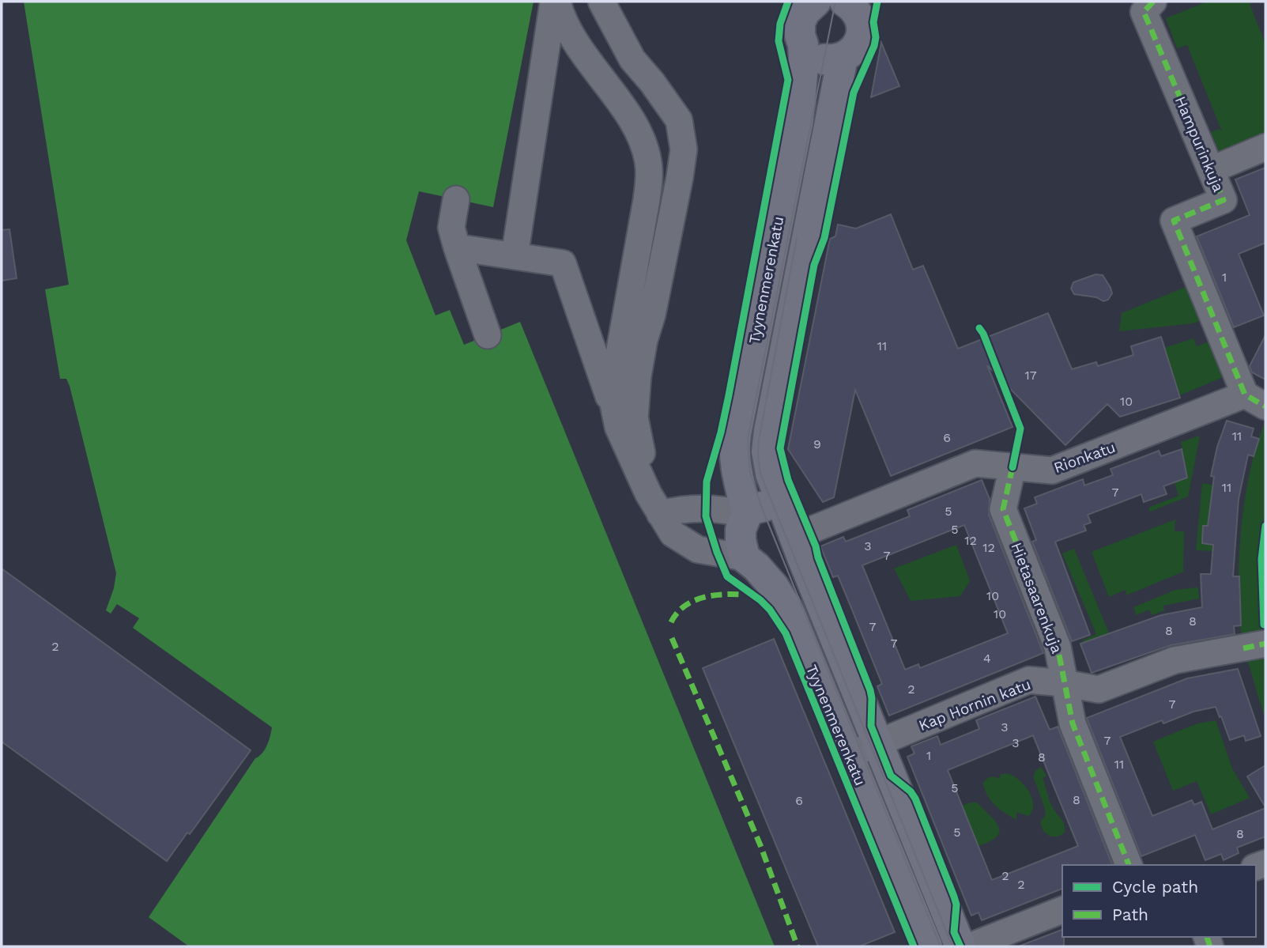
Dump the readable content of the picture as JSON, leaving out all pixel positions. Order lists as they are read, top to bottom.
{
  "streets": {
    "main road": ["Tyynenmerenkatu"],
    "street": [
      "Hampurinkuja",
      "Rionkatu",
      "Hietasaarenkuja",
      "Kap Hornin katu"
    ]
  },
  "crossings": [
    ["Hampurinkuja", "Rionkatu"],
    ["Tyynenmerenkatu", "Rionkatu"],
    ["Tyynenmerenkatu", "Kap Hornin katu"],
    ["Rionkatu", "Hietasaarenkuja"],
    ["Hietasaarenkuja", "Kap Hornin katu"]
  ],
  "house_numbers": [
    "1",
    "11",
    "17",
    "10",
    "11",
    "6",
    "9",
    "11",
    "7",
    "5",
    "5",
    "12",
    "3",
    "12",
    "7",
    "10",
    "10",
    "8",
    "7",
    "8",
    "7",
    "2",
    "4",
    "2",
    "7",
    "3",
    "7",
    "3",
    "1",
    "8",
    "11",
    "5",
    "8",
    "6",
    "5",
    "8",
    "2",
    "2"
  ],
  "legend": ["Cycle path", "Path"]
}
